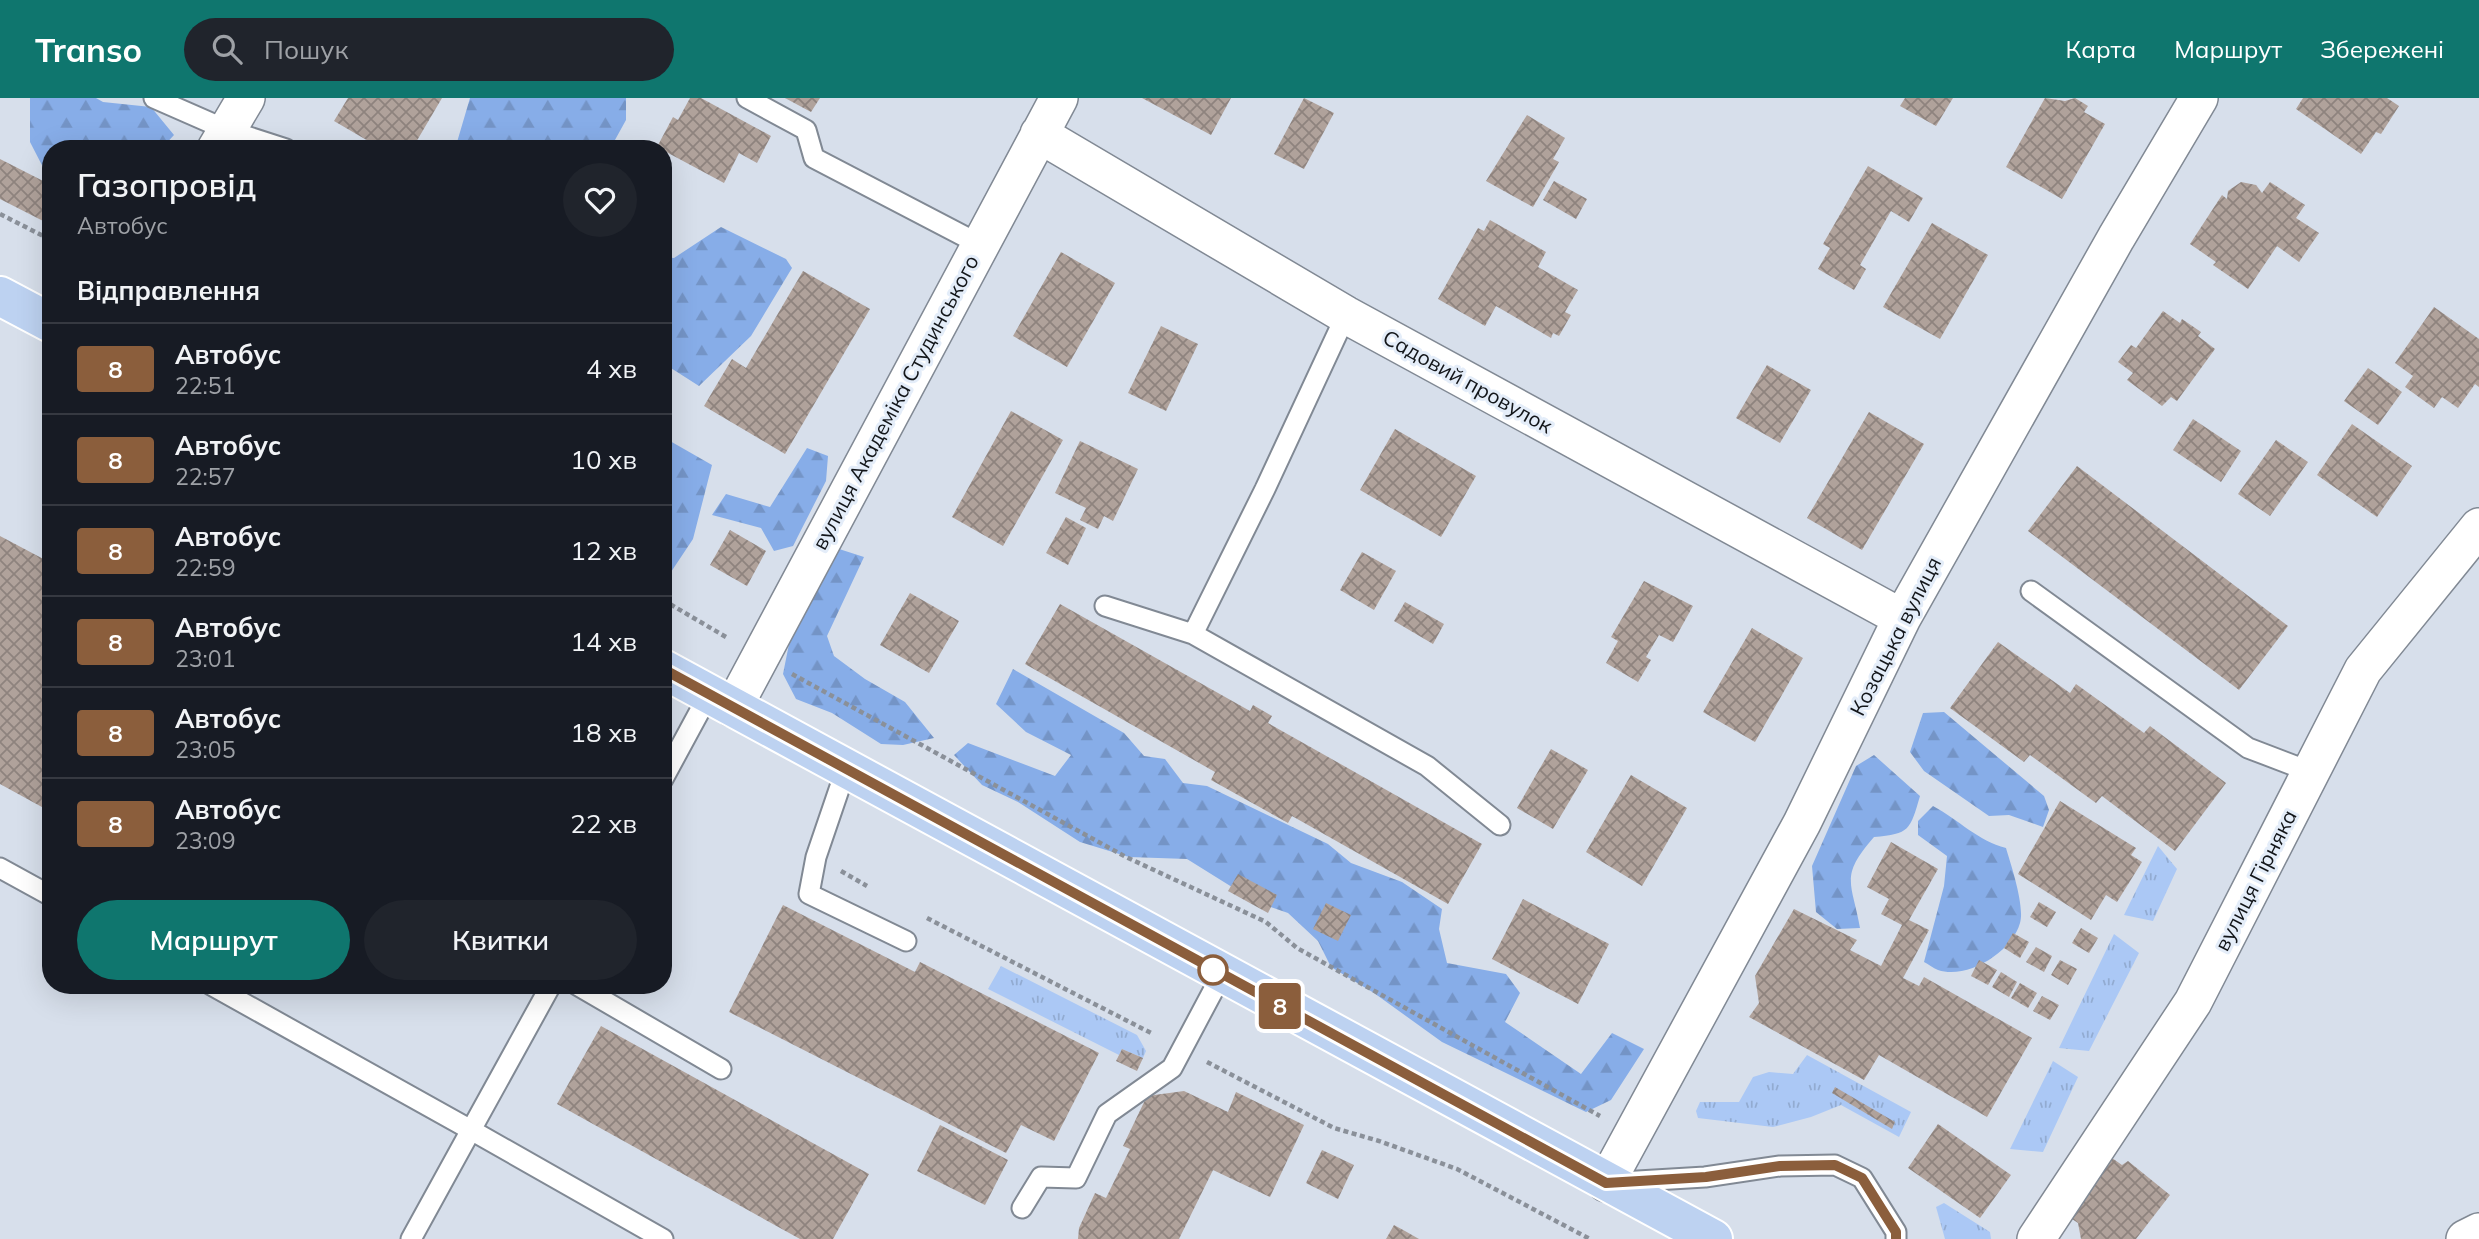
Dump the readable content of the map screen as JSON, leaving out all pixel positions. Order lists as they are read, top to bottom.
{
  "streets": {
    "street": [
      "Садовий провулок",
      "вулиця Академіка Студинського",
      "Козацька вулиця",
      "вулиця Гірняка"
    ]
  },
  "crossings": [
    ["Садовий провулок", "вулиця Академіка Студинського"],
    ["Садовий провулок", "Козацька вулиця"]
  ],
  "lines": ["bus line 8"],
  "page": {
    "header": "Transo",
    "search": "Пошук",
    "nav": ["Карта", "Маршрут", "Збережені"],
    "on_map": "8",
    "heading": [
      ["Газопровід", "Автобус"],
      "Відправлення"
    ],
    "list": [
      {
        "mark": "8",
        "name": "Автобус",
        "note": "22:51",
        "value": "4 хв"
      },
      {
        "mark": "8",
        "name": "Автобус",
        "note": "22:57",
        "value": "10 хв"
      },
      {
        "mark": "8",
        "name": "Автобус",
        "note": "22:59",
        "value": "12 хв"
      },
      {
        "mark": "8",
        "name": "Автобус",
        "note": "23:01",
        "value": "14 хв"
      },
      {
        "mark": "8",
        "name": "Автобус",
        "note": "23:05",
        "value": "18 хв"
      },
      {
        "mark": "8",
        "name": "Автобус",
        "note": "23:09",
        "value": "22 хв"
      }
    ],
    "buttons": ["Маршрут", "Квитки"]
  }
}
